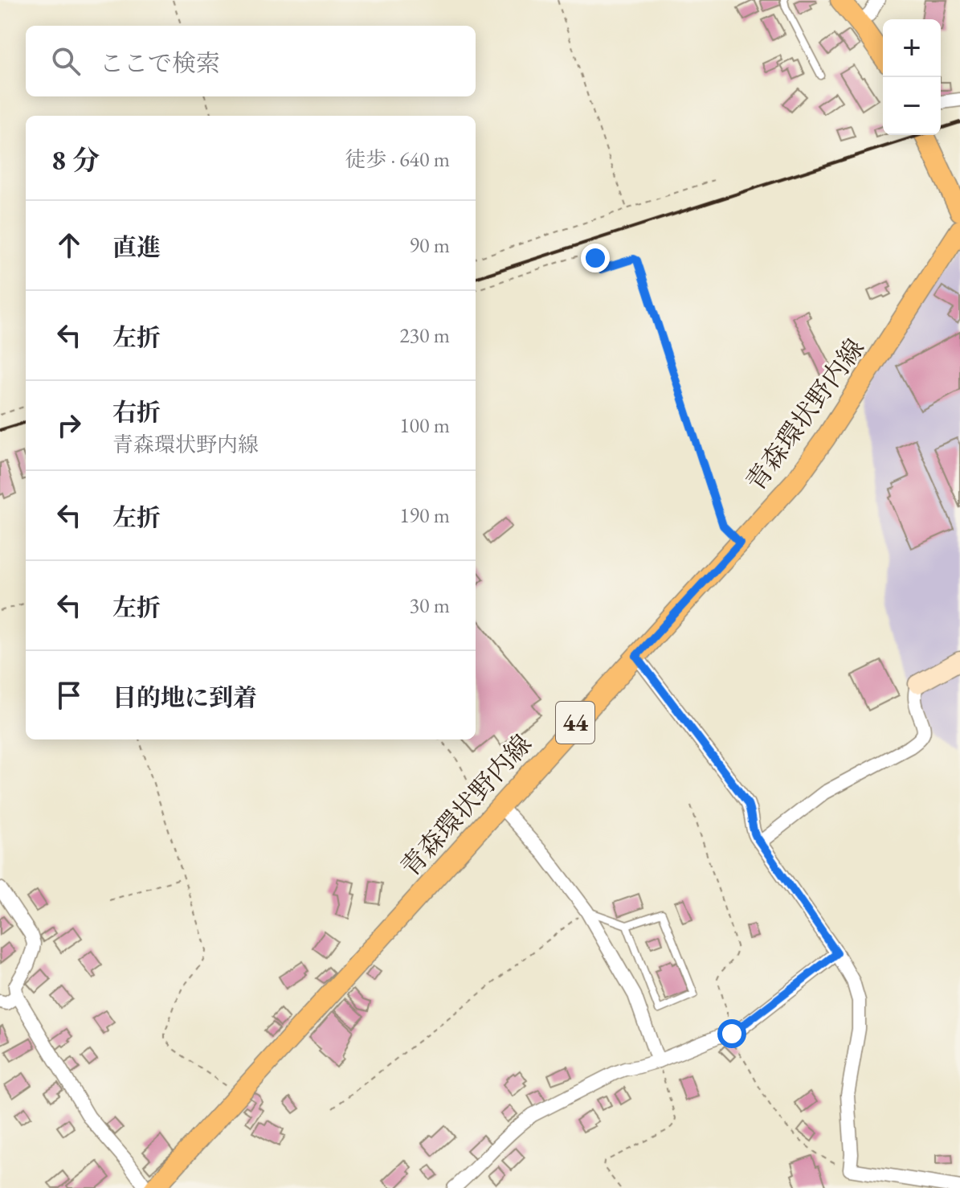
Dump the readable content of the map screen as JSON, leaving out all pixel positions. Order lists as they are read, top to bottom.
{
  "streets": {
    "main road": ["青森環状野内線", "44"]
  },
  "page": {
    "map_buttons": ["+", "−"],
    "search": "ここで検索",
    "heading": ["8 分", "徒歩 · 640 m"],
    "list": [
      ["直進", "90 m"],
      ["左折", "230 m"],
      ["右折", "青森環状野内線", "100 m"],
      ["左折", "190 m"],
      ["左折", "30 m"],
      "目的地に到着"
    ]
  }
}
